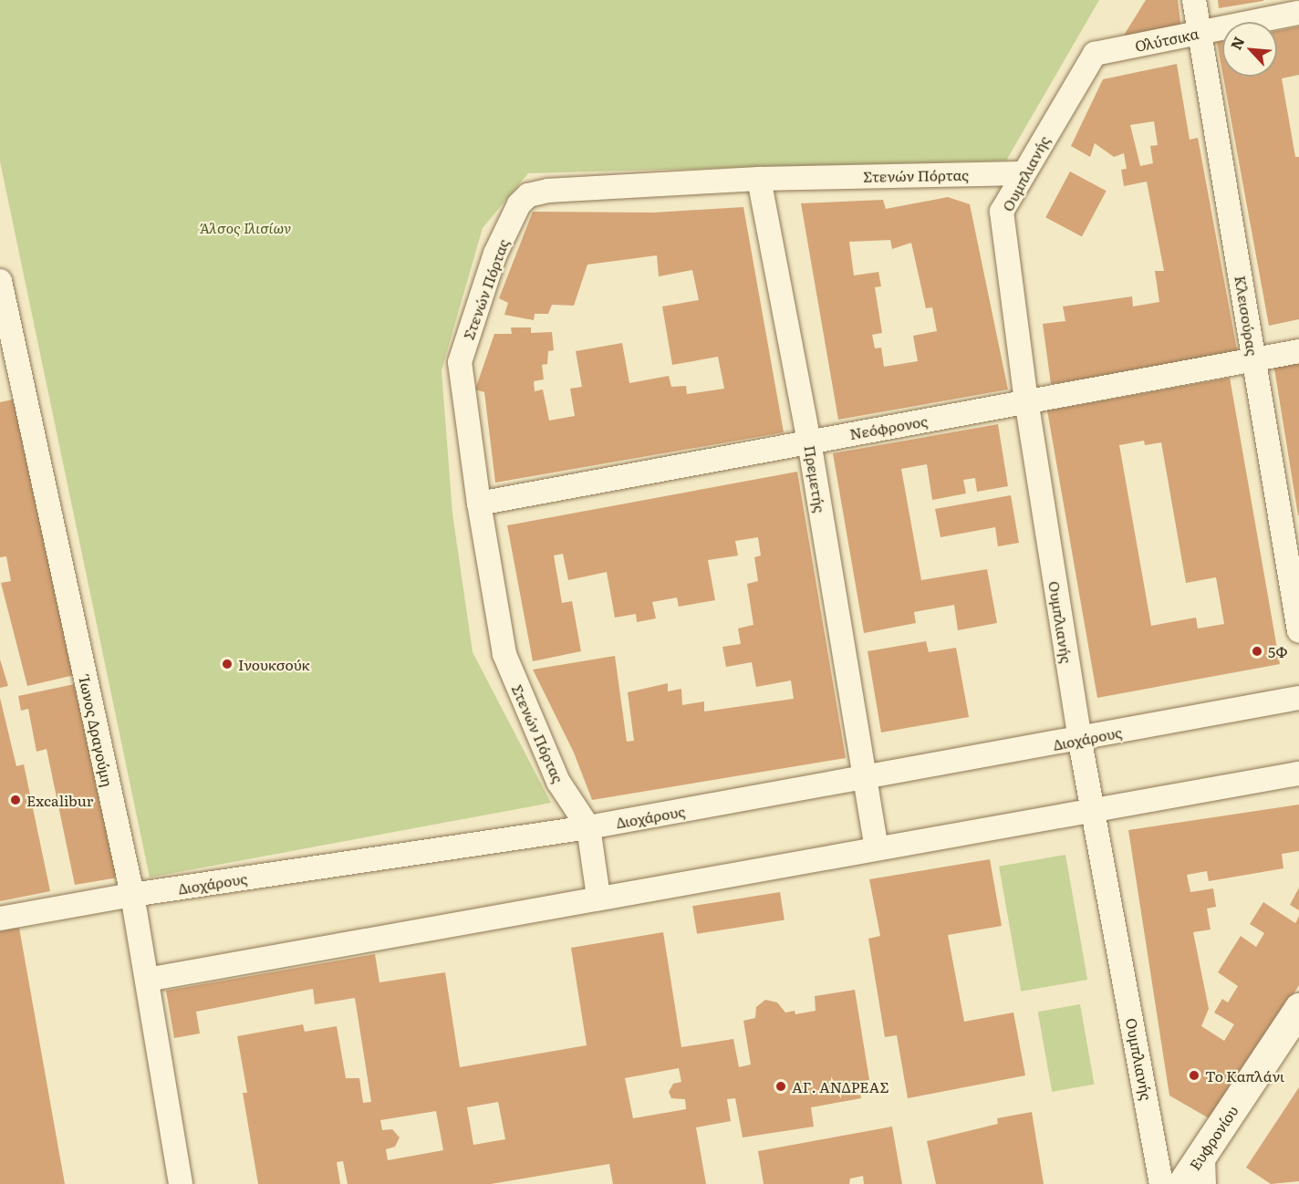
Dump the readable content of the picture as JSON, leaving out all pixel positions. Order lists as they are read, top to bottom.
{
  "streets": {
    "street": [
      "Ολύτσικα",
      "Ουμπλιανής",
      "Στενών Πόρτας",
      "Κλεισούρας",
      "Νεόφρονος",
      "Πρεμετής",
      "Ίωνος Δραγούμη",
      "Διοχάρους",
      "Ευφρονίου"
    ]
  },
  "crossings": [
    ["Ολύτσικα", "Ουμπλιανής"],
    ["Ολύτσικα", "Κλεισούρας"],
    ["Ουμπλιανής", "Στενών Πόρτας"],
    ["Ουμπλιανής", "Νεόφρονος"],
    ["Ουμπλιανής", "Διοχάρους"],
    ["Στενών Πόρτας", "Νεόφρονος"],
    ["Στενών Πόρτας", "Πρεμετής"],
    ["Στενών Πόρτας", "Διοχάρους"],
    ["Κλεισούρας", "Νεόφρονος"],
    ["Νεόφρονος", "Πρεμετής"],
    ["Πρεμετής", "Διοχάρους"],
    ["Ίωνος Δραγούμη", "Διοχάρους"]
  ],
  "parks": ["Άλσος Ιλισίων"],
  "places": [
    "5Φ",
    "Ινουκσούκ",
    "Excalibur",
    "Το Καπλάνι",
    "ΑΓ. ΑΝΔΡΕΑΣ"
  ],
  "north": "top left"
}
